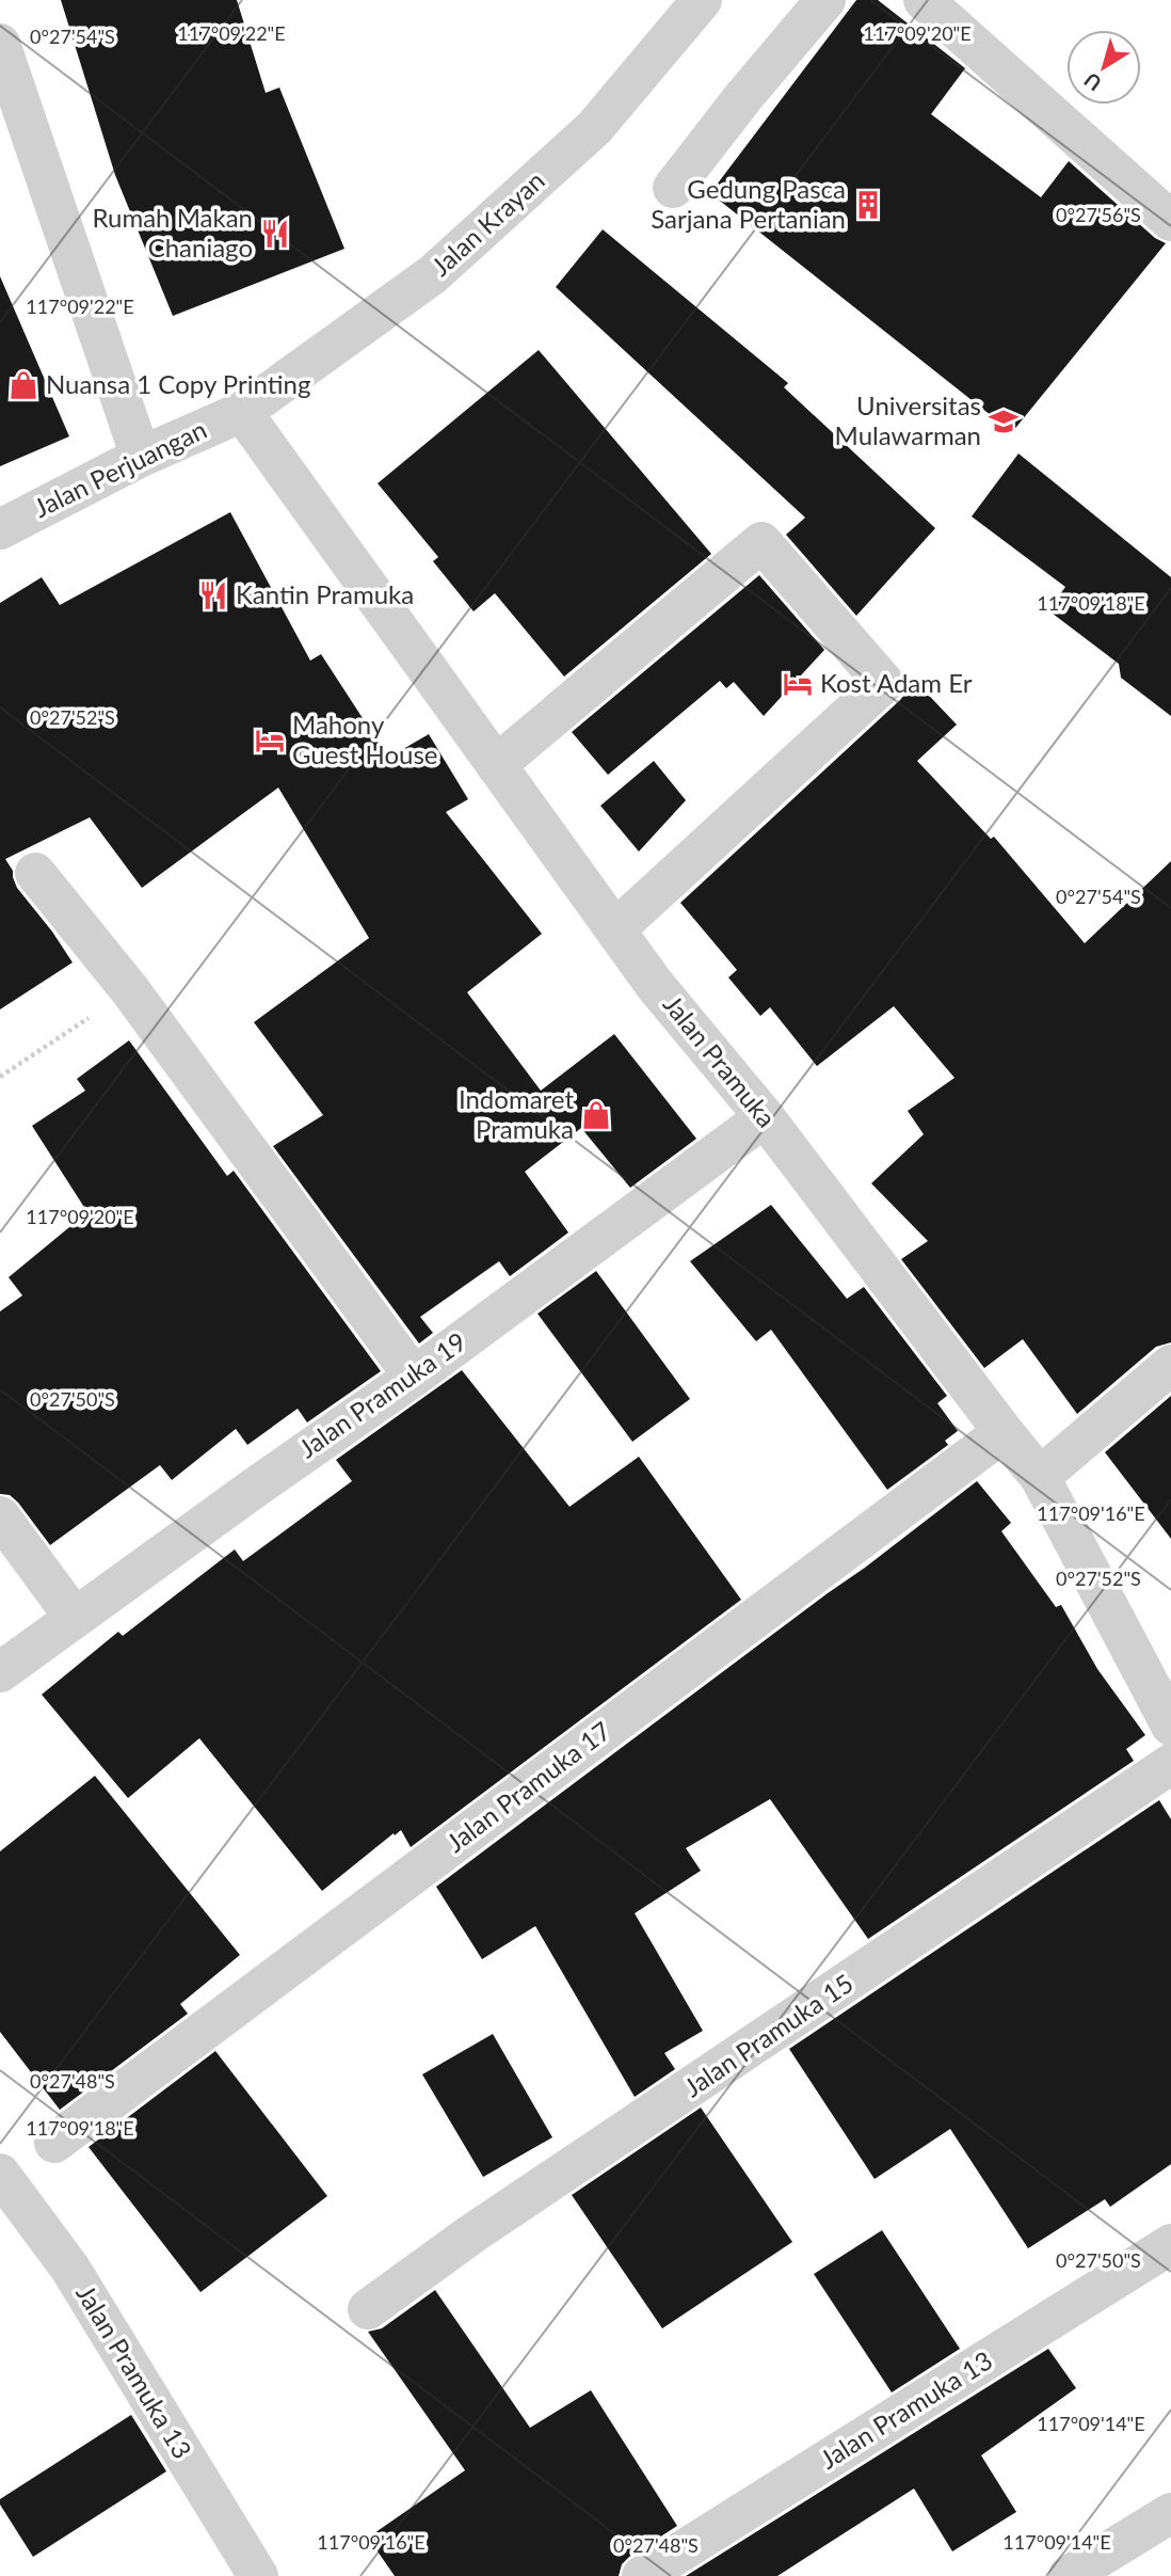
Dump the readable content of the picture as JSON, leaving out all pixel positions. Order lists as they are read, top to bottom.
{
  "streets": {
    "street": [
      "Jalan Krayan",
      "Jalan Perjuangan",
      "Jalan Pramuka",
      "Jalan Pramuka 19",
      "Jalan Pramuka 17",
      "Jalan Pramuka 15",
      "Jalan Pramuka 13"
    ]
  },
  "crossings": [
    ["Jalan Krayan", "Jalan Perjuangan"],
    ["Jalan Krayan", "Jalan Pramuka"],
    ["Jalan Perjuangan", "Jalan Pramuka"],
    ["Jalan Pramuka", "Jalan Pramuka 19"],
    ["Jalan Pramuka", "Jalan Pramuka 17"]
  ],
  "places": {
    "building": ["Gedung Pasca Sarjana Pertanian"],
    "restaurant": ["Rumah Makan Chaniago", "Kantin Pramuka"],
    "shop": ["Nuansa 1 Copy Printing", "Indomaret Pramuka"],
    "school or university": ["Universitas Mulawarman"],
    "hotel": ["Kost Adam Er", "Mahony Guest House"]
  },
  "north": "bottom left",
  "coordinates": [
    "117°09'22\"E",
    "117°09'20\"E",
    "0°27'54\"S",
    "0°27'56\"S",
    "117°09'18\"E",
    "0°27'52\"S",
    "0°27'50\"S",
    "117°09'16\"E",
    "0°27'48\"S",
    "117°09'14\"E"
  ]
}
